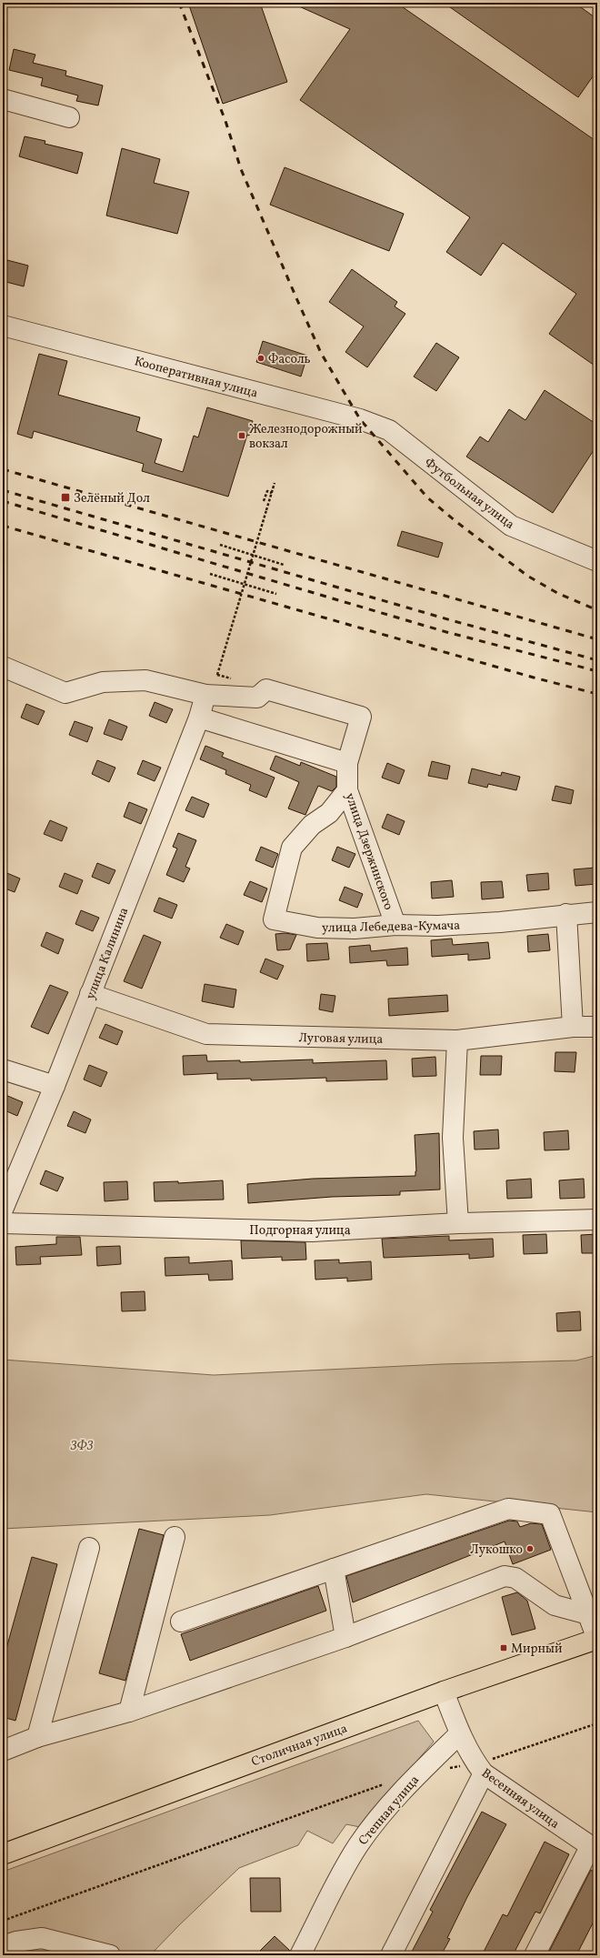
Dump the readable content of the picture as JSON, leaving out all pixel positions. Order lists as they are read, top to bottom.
{
  "streets": {
    "main road": ["Столичная улица"],
    "street": [
      "Кооперативная улица",
      "Футбольная улица",
      "улица Дзержинского",
      "улица Лебедева-Кумача",
      "улица Калинина",
      "Луговая улица",
      "Подгорная улица",
      "Весенняя улица",
      "Степная улица"
    ]
  },
  "crossings": [
    ["Кооперативная улица", "Футбольная улица"],
    ["улица Дзержинского", "улица Лебедева-Кумача"],
    ["улица Дзержинского", "улица Калинина"],
    ["улица Калинина", "Луговая улица"],
    ["Столичная улица", "Весенняя улица"],
    ["Весенняя улица", "Степная улица"]
  ],
  "parks": ["ЗФЗ"],
  "places": {
    "other": ["Фасоль", "Лукошко"],
    "transit": ["Железнодорожный вокзал", "Зелёный Дол", "Мирный"]
  }
}
